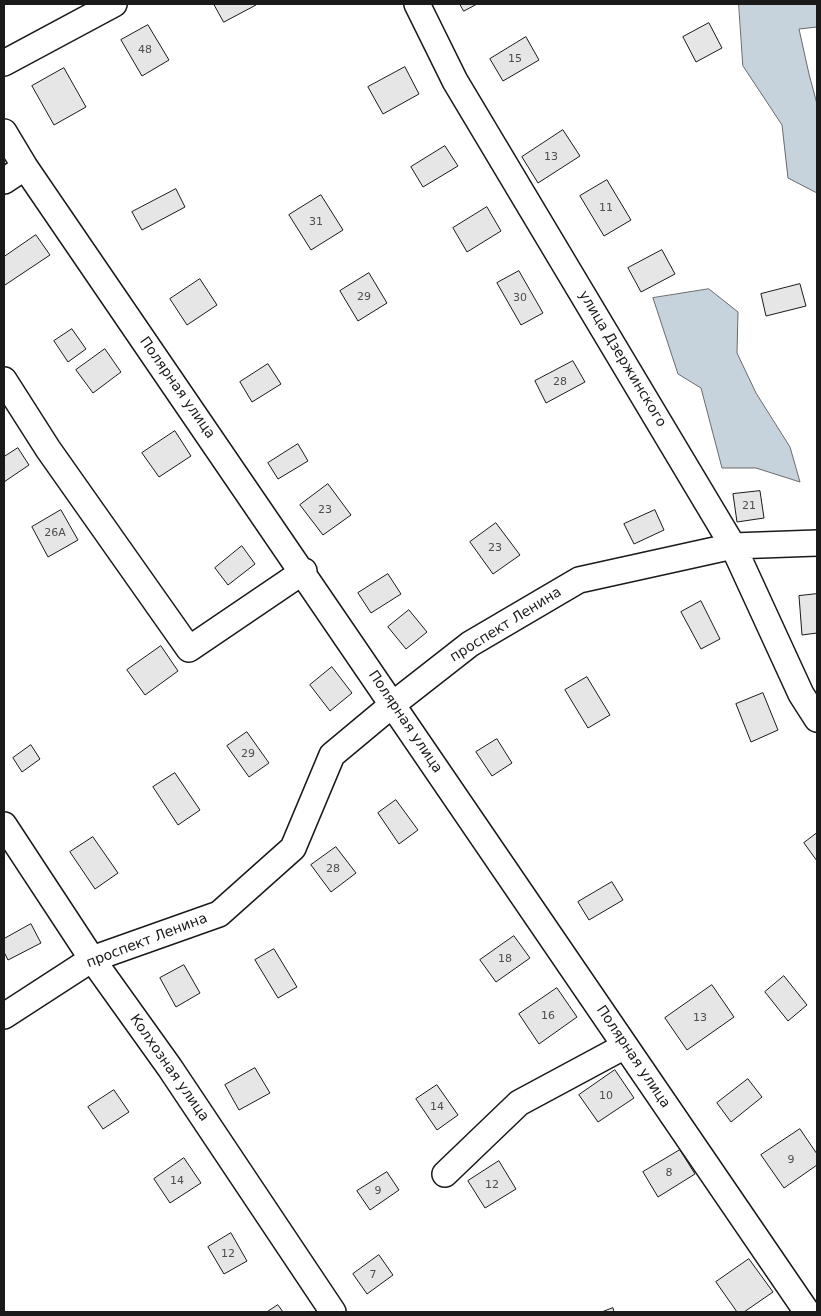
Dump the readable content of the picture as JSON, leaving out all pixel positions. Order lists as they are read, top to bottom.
{
  "streets": {
    "street": [
      "улица Дзержинского",
      "Полярная улица",
      "проспект Ленина",
      "Колхозная улица"
    ]
  },
  "crossings": [
    ["улица Дзержинского", "проспект Ленина"],
    ["Полярная улица", "проспект Ленина"],
    ["проспект Ленина", "Колхозная улица"]
  ],
  "house_numbers": [
    "48",
    "15",
    "13",
    "11",
    "31",
    "29",
    "30",
    "28",
    "21",
    "23",
    "26А",
    "23",
    "29",
    "28",
    "18",
    "16",
    "13",
    "10",
    "14",
    "9",
    "8",
    "14",
    "12",
    "9",
    "12",
    "7"
  ]
}
